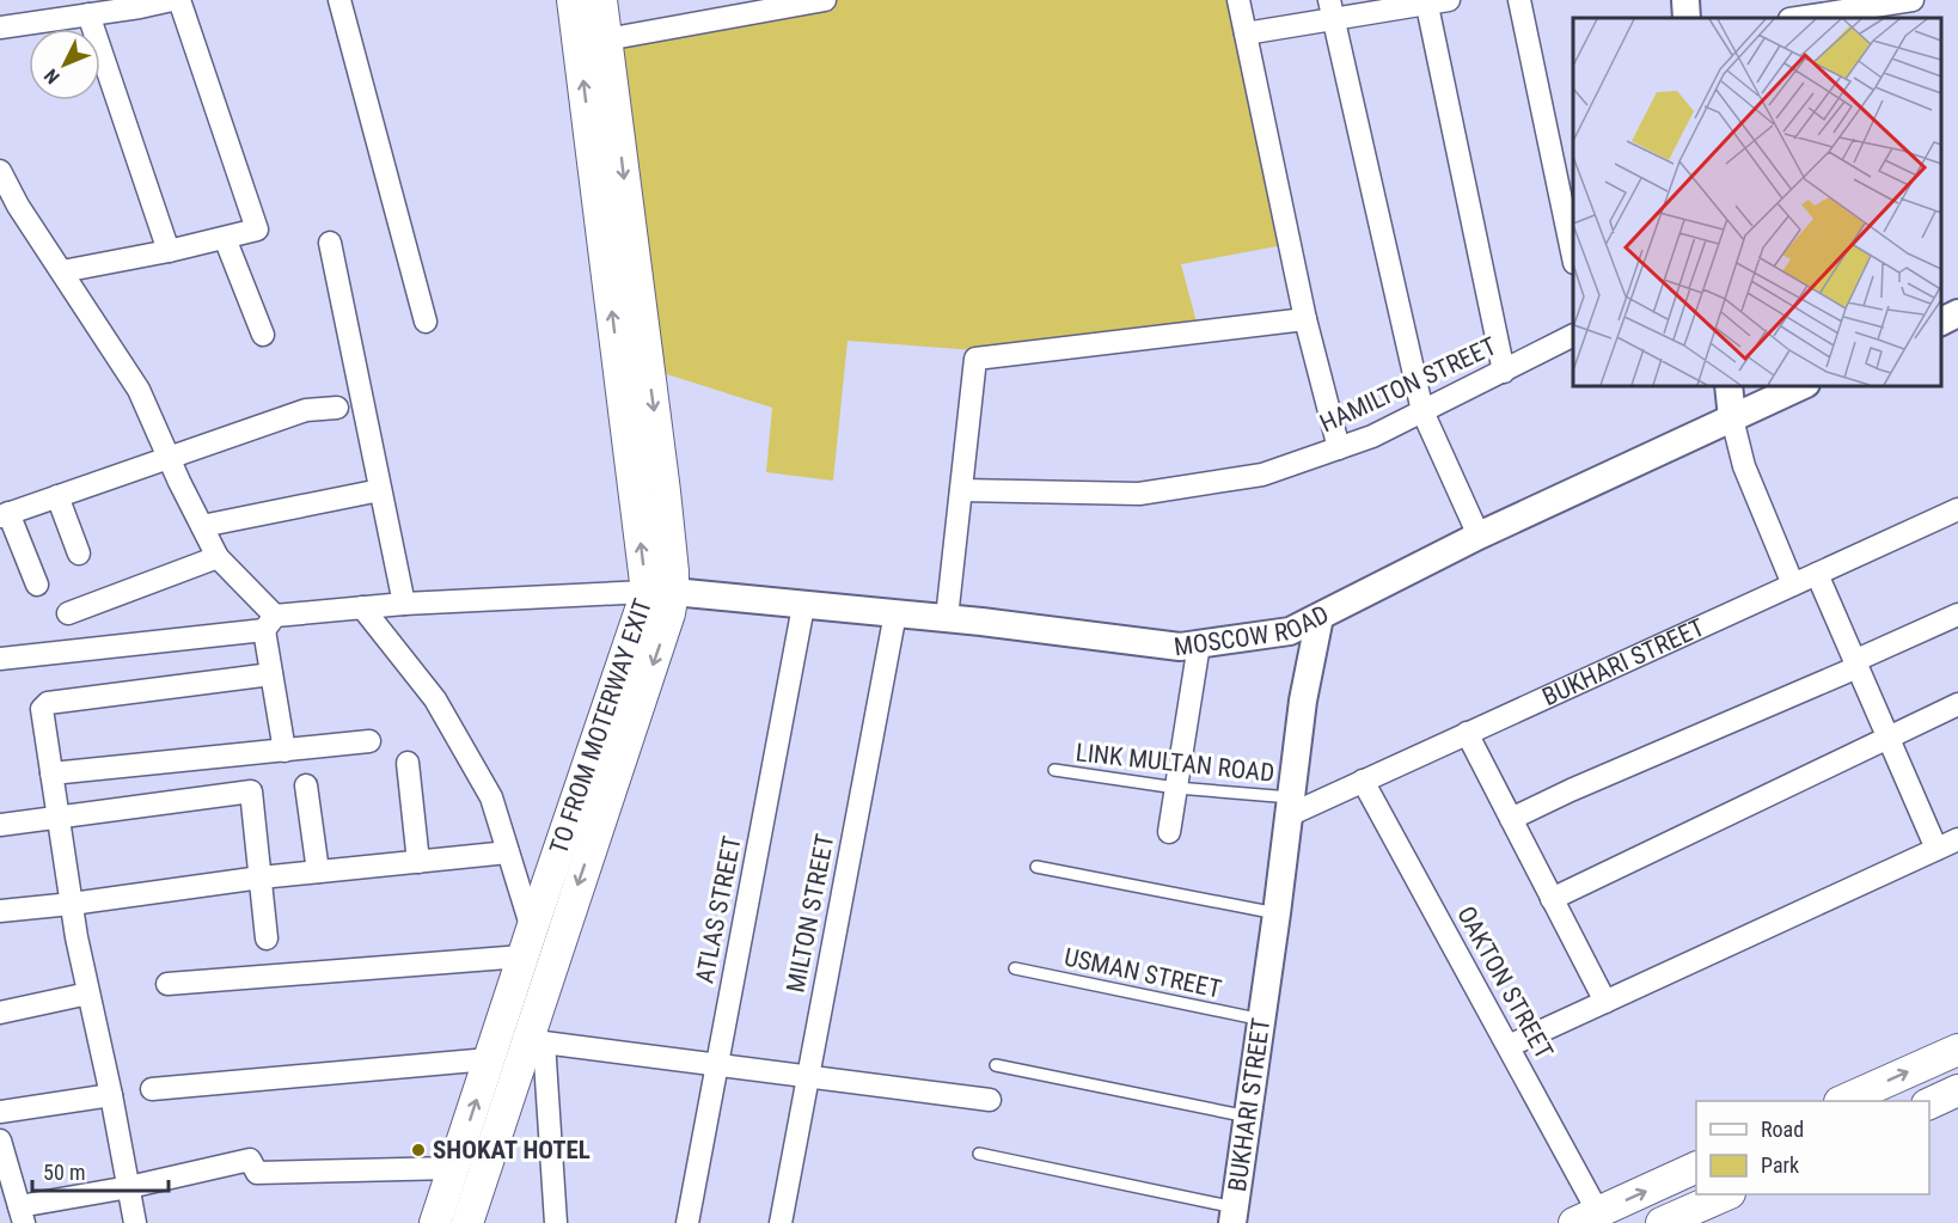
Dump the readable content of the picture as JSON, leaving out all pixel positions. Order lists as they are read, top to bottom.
{
  "streets": {
    "main road": ["TO FROM MOTERWAY EXIT"],
    "street": [
      "HAMILTON STREET",
      "MOSCOW ROAD",
      "BUKHARI STREET",
      "ATLAS STREET",
      "MILTON STREET",
      "OAKTON STREET"
    ],
    "lane": ["LINK MULTAN ROAD", "USMAN STREET"]
  },
  "crossings": [
    ["MOSCOW ROAD", "BUKHARI STREET"],
    ["MOSCOW ROAD", "TO FROM MOTERWAY EXIT"],
    ["MOSCOW ROAD", "ATLAS STREET"],
    ["MOSCOW ROAD", "MILTON STREET"],
    ["BUKHARI STREET", "LINK MULTAN ROAD"],
    ["BUKHARI STREET", "USMAN STREET"],
    ["BUKHARI STREET", "OAKTON STREET"]
  ],
  "places": ["SHOKAT HOTEL"],
  "legend": ["Road", "Park"],
  "scale_bar": "50 m",
  "north": "bottom left"
}
